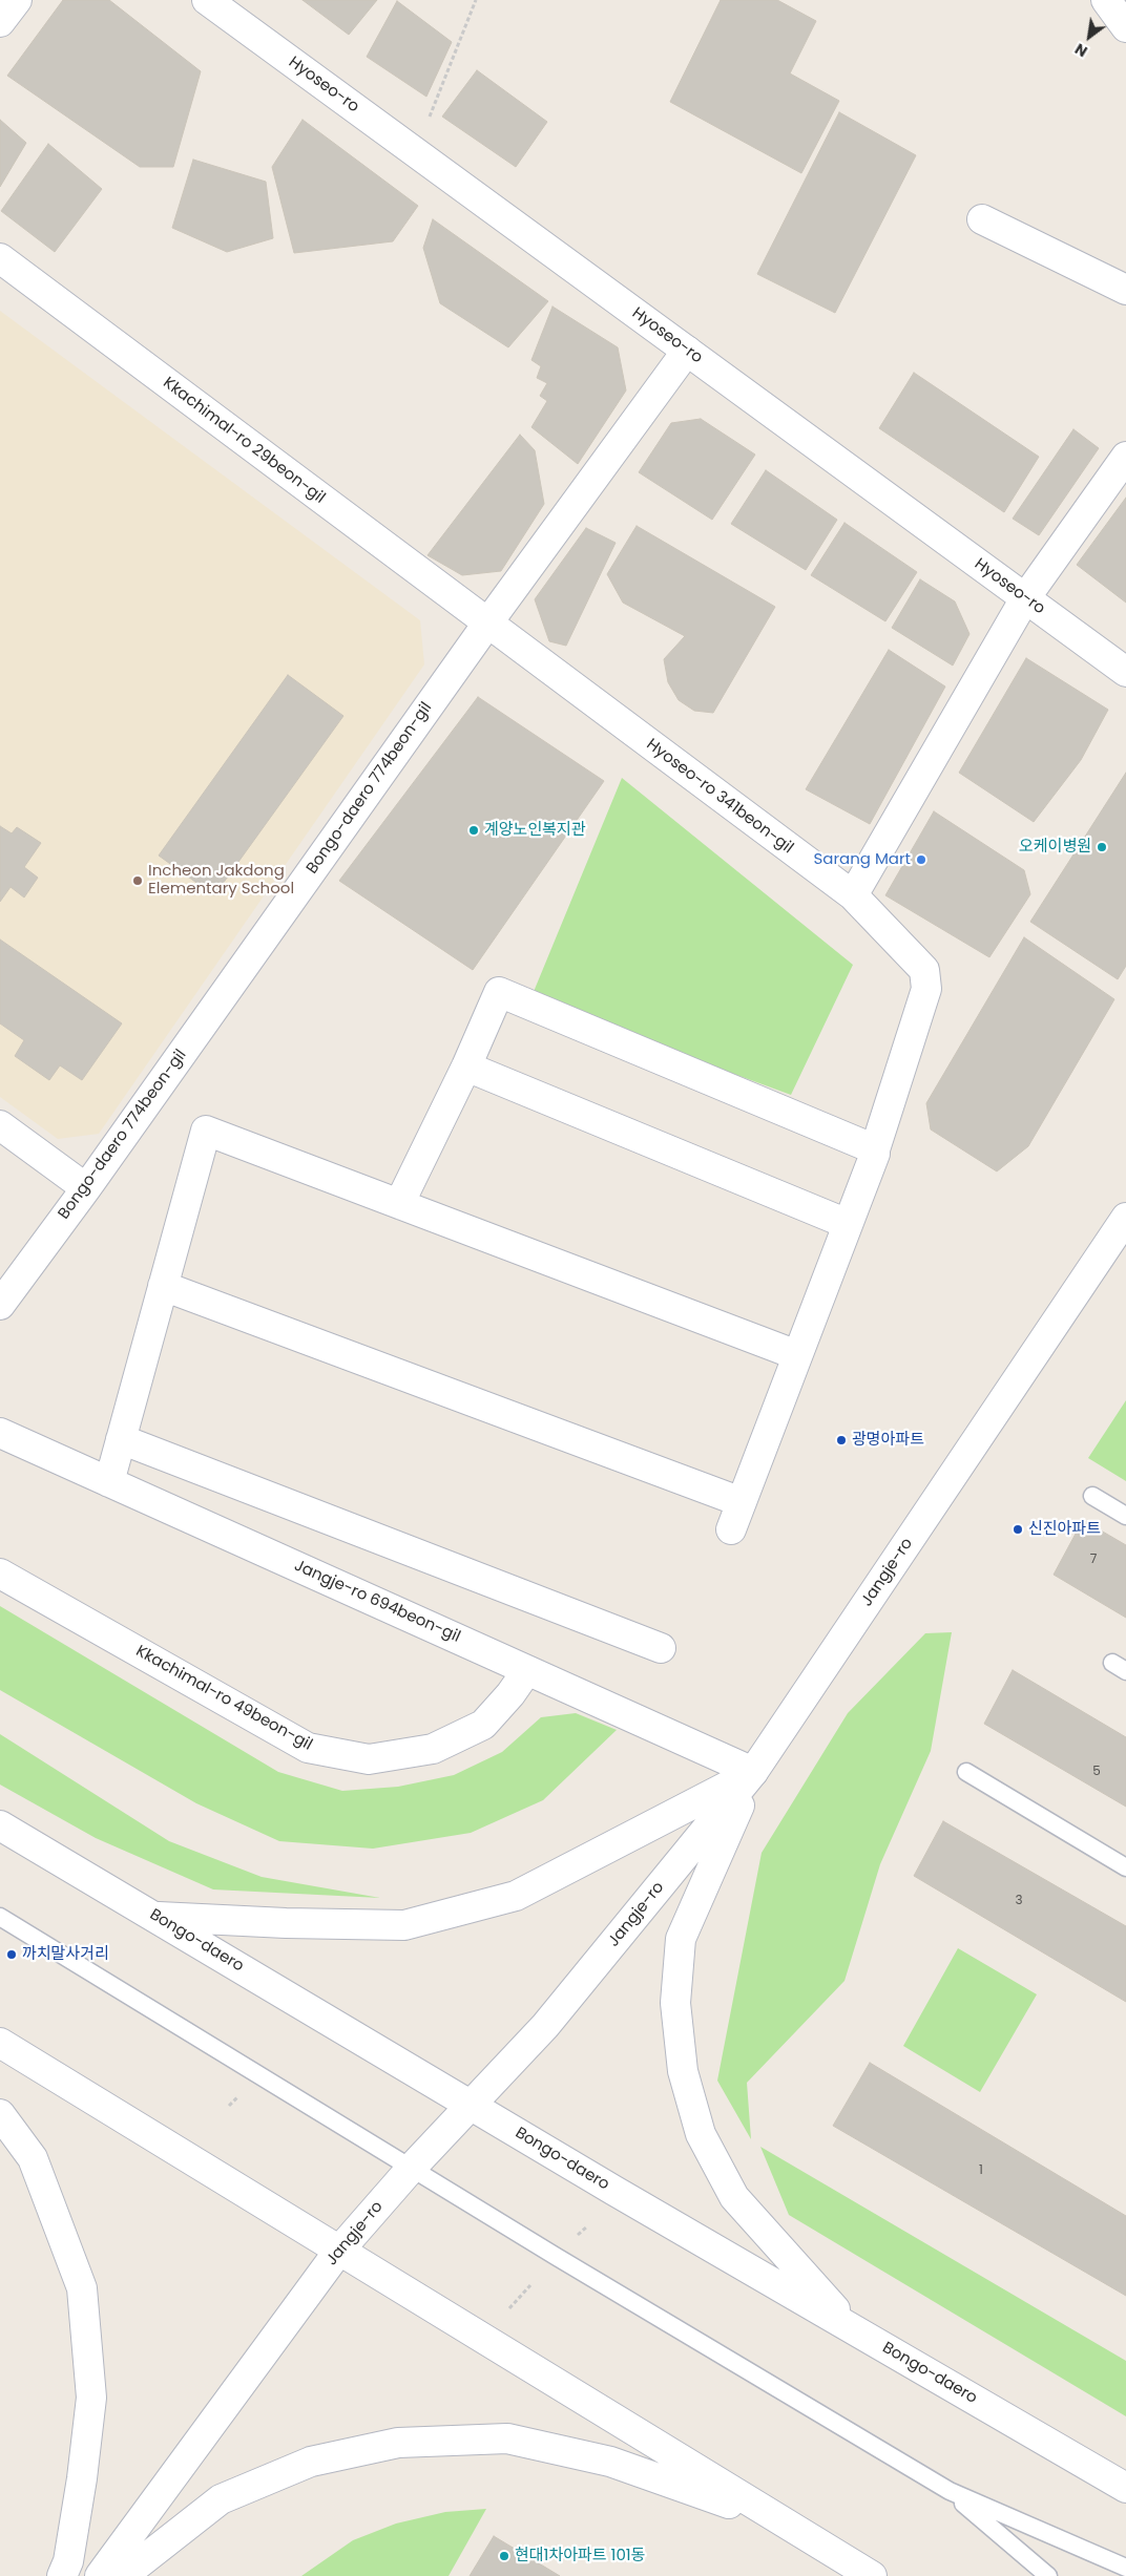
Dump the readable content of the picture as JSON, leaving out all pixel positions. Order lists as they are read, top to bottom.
{
  "streets": {
    "street": [
      "Hyoseo-ro",
      "Kkachimal-ro 29beon-gil",
      "Bongo-daero 774beon-gil",
      "Hyoseo-ro 341beon-gil",
      "Jangje-ro",
      "Jangje-ro 694beon-gil",
      "Kkachimal-ro 49beon-gil",
      "Bongo-daero"
    ]
  },
  "crossings": [
    ["Hyoseo-ro", "Bongo-daero 774beon-gil"],
    ["Kkachimal-ro 29beon-gil", "Bongo-daero 774beon-gil"],
    ["Kkachimal-ro 29beon-gil", "Hyoseo-ro 341beon-gil"],
    ["Bongo-daero 774beon-gil", "Hyoseo-ro 341beon-gil"],
    ["Jangje-ro", "Jangje-ro 694beon-gil"],
    ["Jangje-ro", "Bongo-daero"],
    ["Jangje-ro 694beon-gil", "Kkachimal-ro 49beon-gil"]
  ],
  "places": [
    "계양노인복지관",
    "오케이병원",
    "Sarang Mart",
    "Incheon Jakdong Elementary School",
    "광명아파트",
    "신진아파트",
    "까치말사거리",
    "현대1차아파트 101동"
  ],
  "house_numbers": [
    "7",
    "5",
    "3",
    "1"
  ],
  "north": "bottom left"
}
